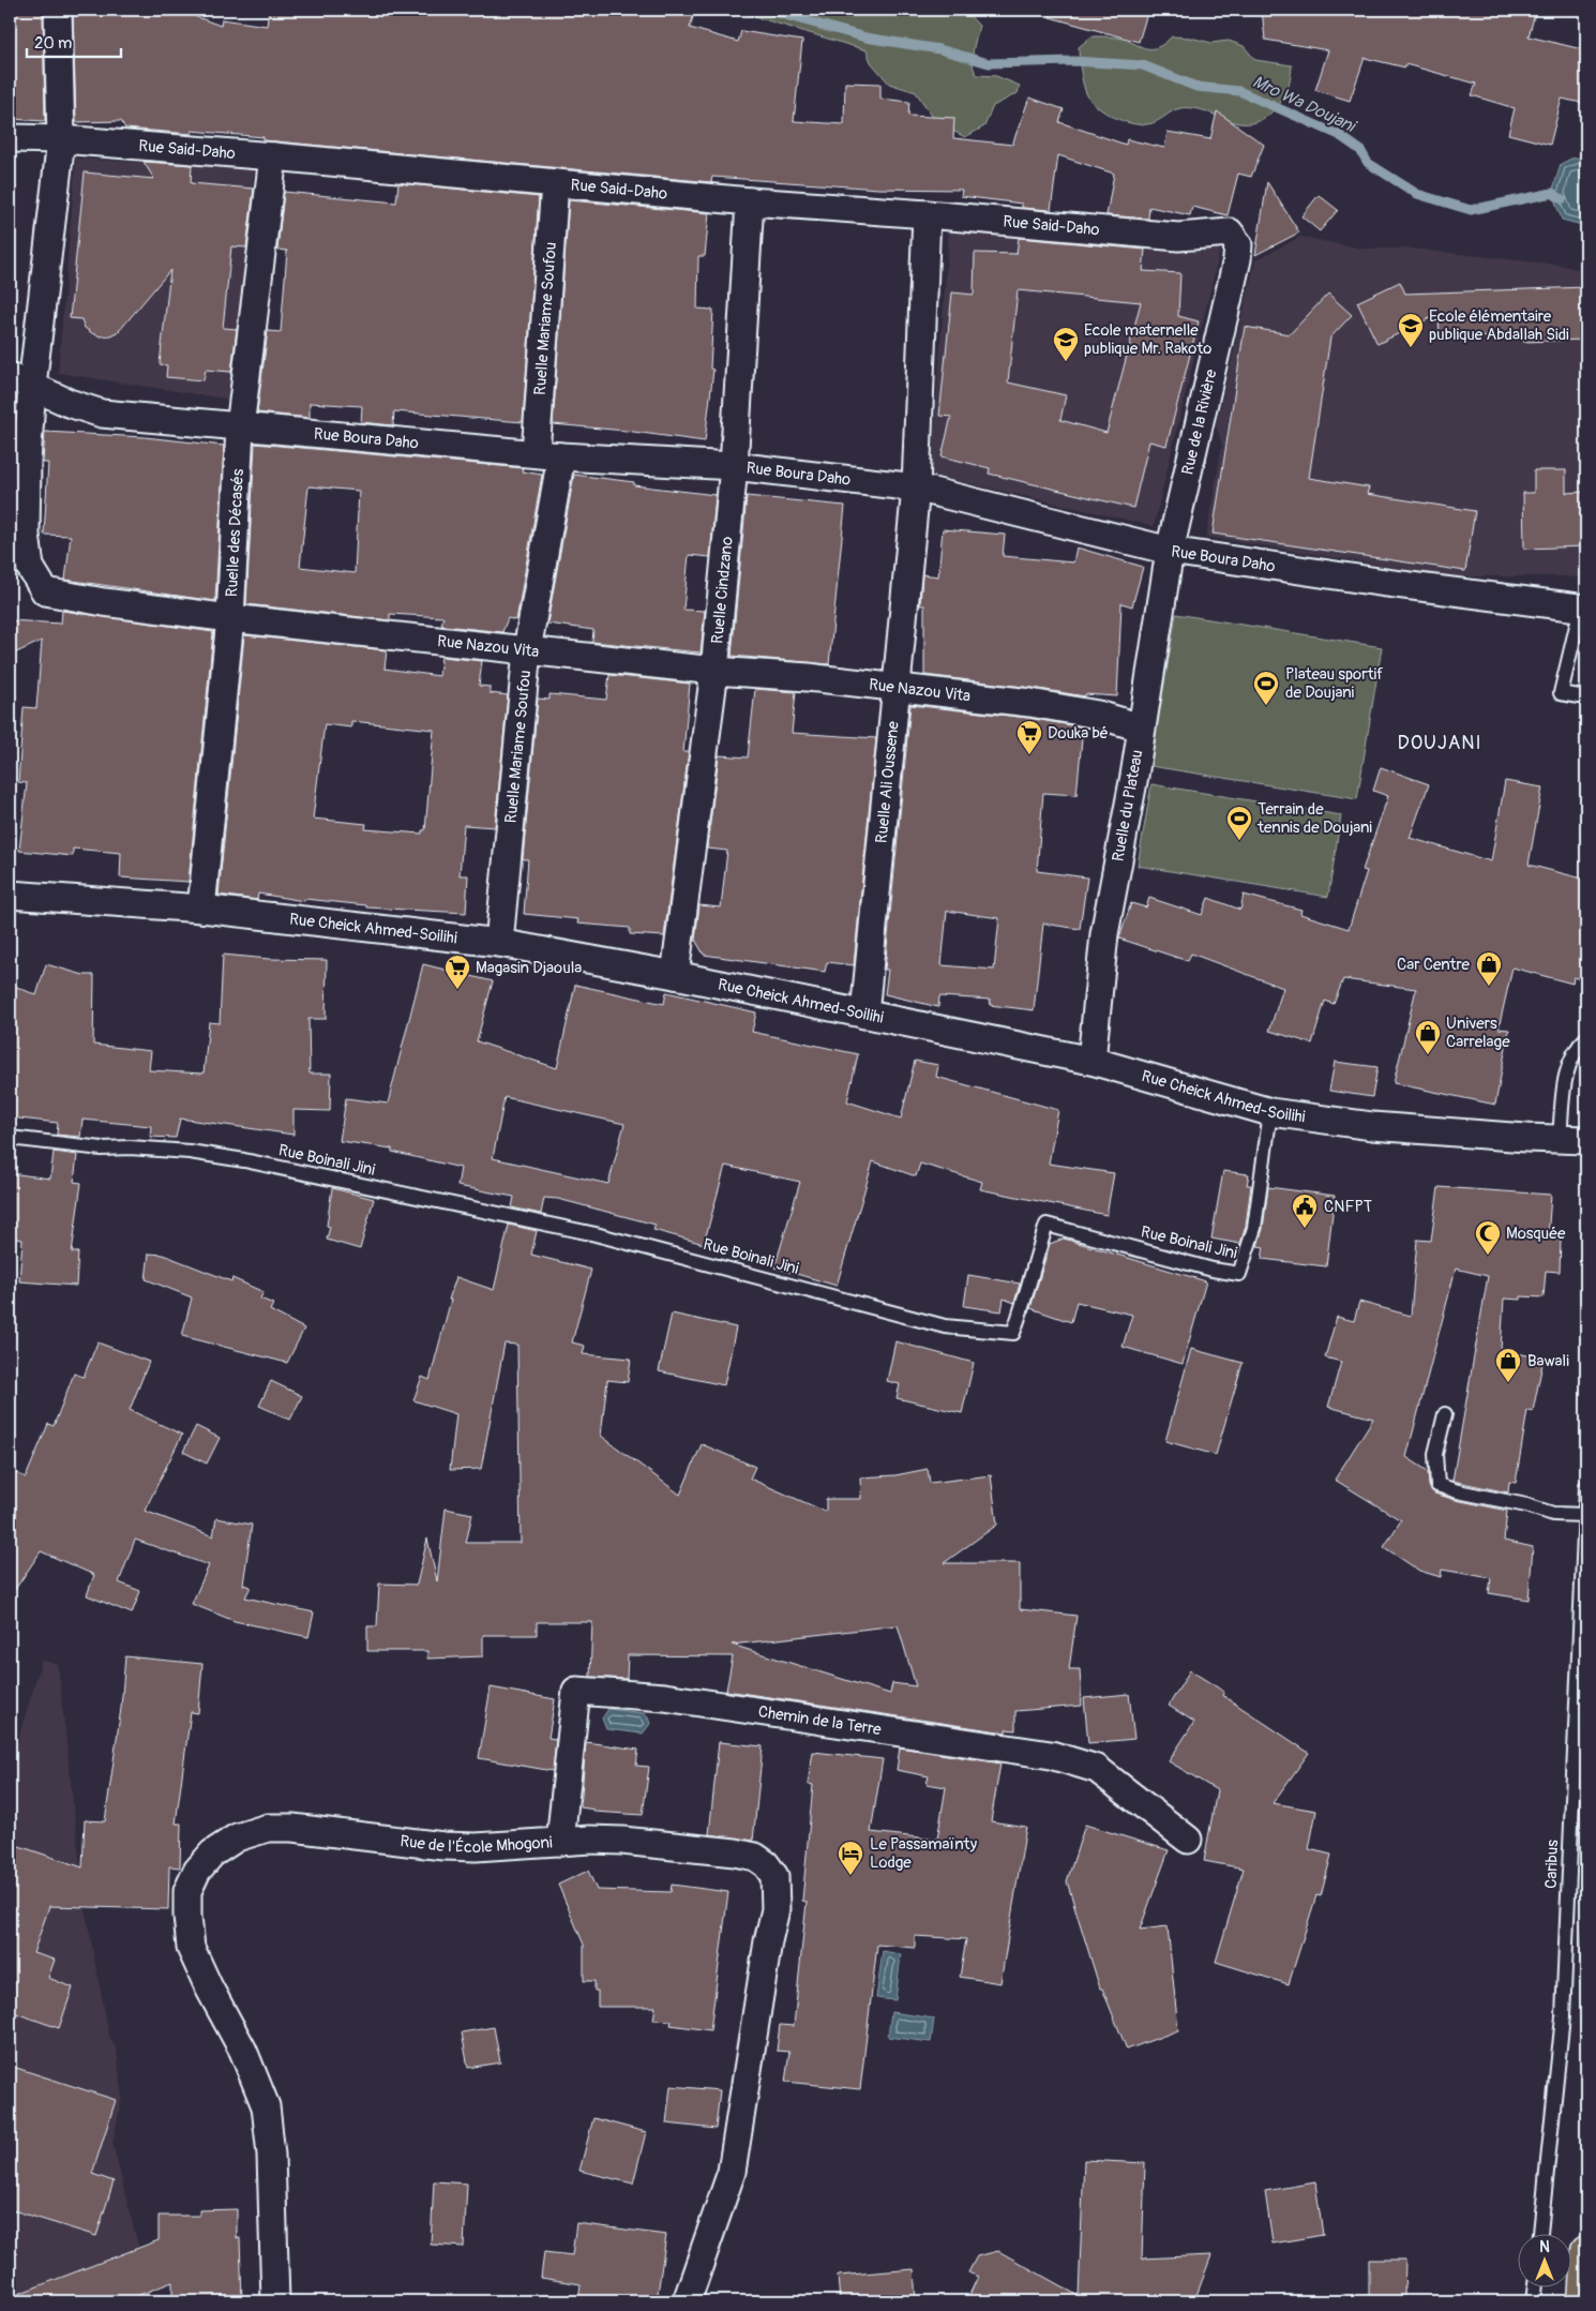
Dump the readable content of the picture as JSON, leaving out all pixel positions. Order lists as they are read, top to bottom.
{
  "streets": {
    "street": [
      "Rue Said-Daho",
      "Ruelle Mariame Soufou",
      "Rue de la Rivière",
      "Rue Boura Daho",
      "Ruelle des Décasés",
      "Ruelle Cindzano",
      "Rue Nazou Vita",
      "Ruelle Ali Oussene",
      "Ruelle du Plateau",
      "Rue Cheick Ahmed-Soilihi",
      "Chemin de la Terre",
      "Rue de l'École Mhogoni"
    ],
    "lane": ["Rue Boinali Jini", "Caribus"]
  },
  "crossings": [
    ["Rue Said-Daho", "Ruelle Mariame Soufou"],
    ["Rue Said-Daho", "Rue de la Rivière"],
    ["Rue Said-Daho", "Ruelle des Décasés"],
    ["Rue Said-Daho", "Ruelle Cindzano"],
    ["Rue Said-Daho", "Ruelle Ali Oussene"],
    ["Ruelle Mariame Soufou", "Rue Boura Daho"],
    ["Ruelle Mariame Soufou", "Rue Nazou Vita"],
    ["Ruelle Mariame Soufou", "Rue Cheick Ahmed-Soilihi"],
    ["Rue de la Rivière", "Rue Boura Daho"],
    ["Rue de la Rivière", "Ruelle du Plateau"],
    ["Rue Boura Daho", "Ruelle des Décasés"],
    ["Rue Boura Daho", "Ruelle Cindzano"],
    ["Rue Boura Daho", "Rue Nazou Vita"],
    ["Rue Boura Daho", "Ruelle Ali Oussene"],
    ["Rue Boura Daho", "Ruelle du Plateau"],
    ["Ruelle des Décasés", "Rue Nazou Vita"],
    ["Ruelle des Décasés", "Rue Cheick Ahmed-Soilihi"],
    ["Ruelle Cindzano", "Rue Nazou Vita"],
    ["Ruelle Cindzano", "Rue Cheick Ahmed-Soilihi"],
    ["Rue Nazou Vita", "Ruelle Ali Oussene"],
    ["Rue Nazou Vita", "Ruelle du Plateau"],
    ["Ruelle Ali Oussene", "Rue Cheick Ahmed-Soilihi"],
    ["Ruelle du Plateau", "Rue Cheick Ahmed-Soilihi"],
    ["Rue Cheick Ahmed-Soilihi", "Rue Boinali Jini"],
    ["Chemin de la Terre", "Rue de l'École Mhogoni"]
  ],
  "districts": ["DOUJANI"],
  "water": ["Mro Wa Doujani"],
  "places": {
    "school or university": ["Ecole élémentaire publique Abdallah Sidi", "Ecole maternelle publique Mr. Rakoto"],
    "sports": ["Plateau sportif de Doujani", "Terrain de tennis de Doujani"],
    "supermarket": ["Douka bé", "Magasin Djaoula"],
    "shop": ["Car Centre", "Univers Carrelage", "Bawali"],
    "public building": ["CNFPT"],
    "mosque": ["Mosquée"],
    "hotel": ["Le Passamaïnty Lodge"]
  },
  "scale_bar": "20 m",
  "north": "top"
}
